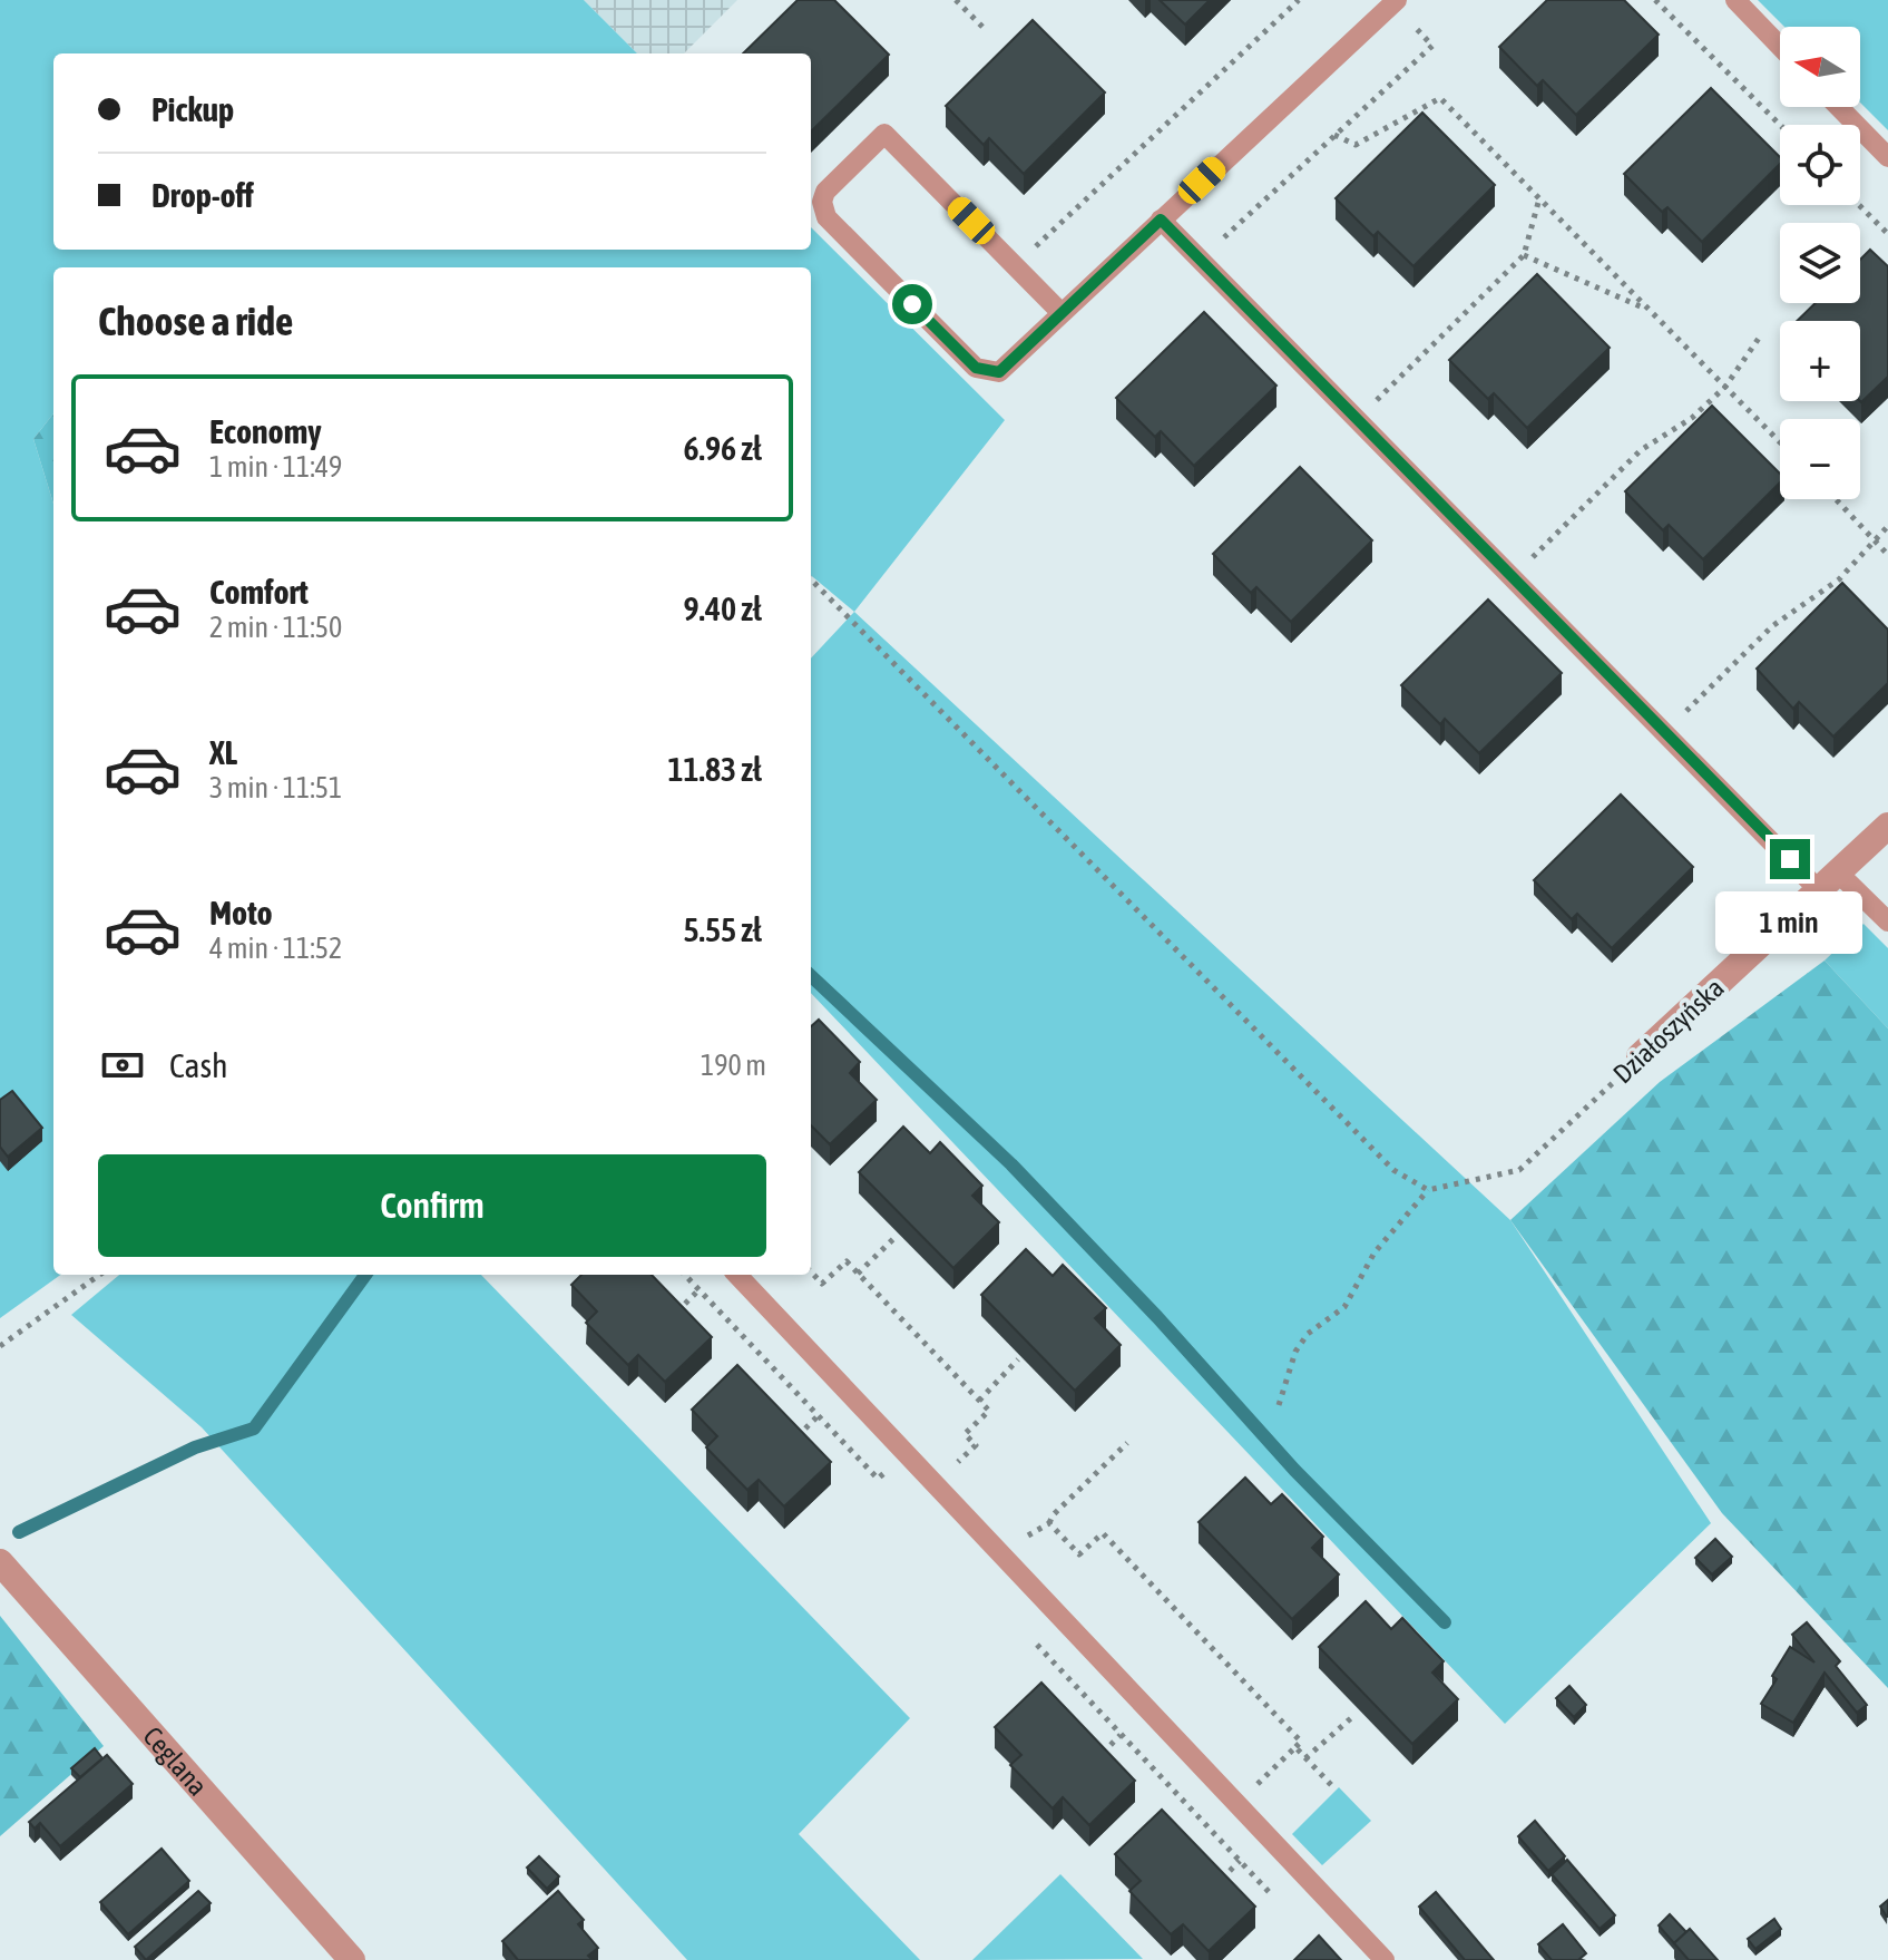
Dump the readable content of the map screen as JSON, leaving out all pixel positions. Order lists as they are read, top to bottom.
{
  "streets": {
    "street": ["Działoszyńska", "Ceglana"]
  },
  "north": "left",
  "page": {
    "map_buttons": ["+", "−"],
    "banner": ["Pickup", "Drop-off"],
    "heading": "Choose a ride",
    "list": [
      {
        "name": "Economy",
        "note": "1 min · 11:49",
        "value": "6.96 zł"
      },
      {
        "name": "Comfort",
        "note": "2 min · 11:50",
        "value": "9.40 zł"
      },
      {
        "name": "XL",
        "note": "3 min · 11:51",
        "value": "11.83 zł"
      },
      {
        "name": "Moto",
        "note": "4 min · 11:52",
        "value": "5.55 zł"
      }
    ],
    "bubble": "1 min",
    "pay": ["Cash", "190 m"],
    "buttons": "Confirm"
  }
}
